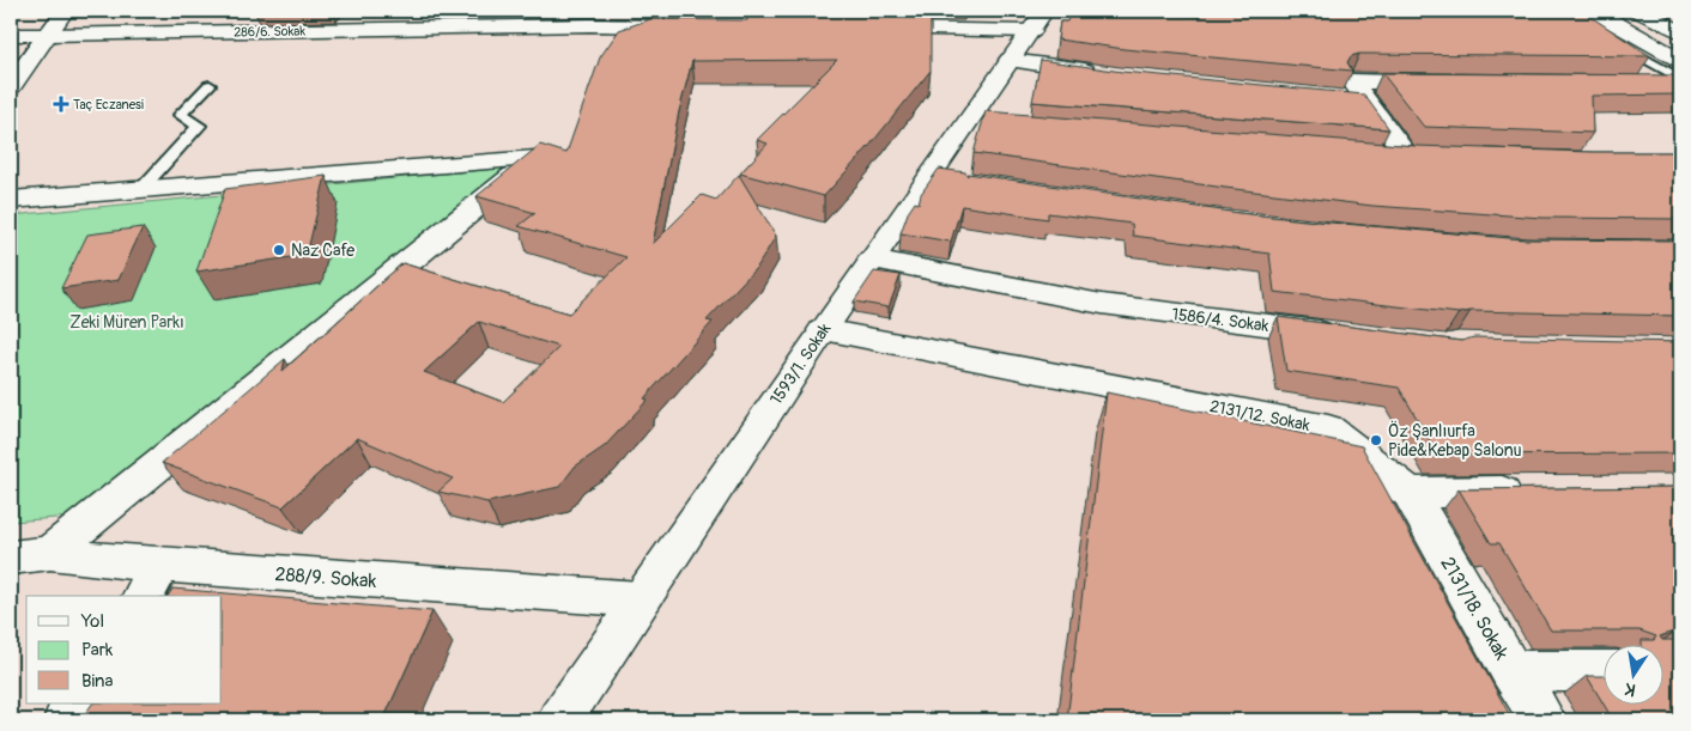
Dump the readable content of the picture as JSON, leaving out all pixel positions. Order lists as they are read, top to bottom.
{
  "streets": {
    "street": [
      "286/6. Sokak",
      "1586/4. Sokak",
      "1593/1. Sokak",
      "2131/12. Sokak",
      "288/9. Sokak",
      "2131/18. Sokak"
    ]
  },
  "crossings": [
    ["1586/4. Sokak", "1593/1. Sokak"],
    ["1593/1. Sokak", "2131/12. Sokak"],
    ["1593/1. Sokak", "288/9. Sokak"],
    ["2131/12. Sokak", "2131/18. Sokak"]
  ],
  "parks": ["Zeki Müren Parkı"],
  "places": {
    "health": ["Taç Eczanesi"],
    "other": ["Naz Cafe", "Öz Şanlıurfa Pide&Kebap Salonu"]
  },
  "legend": ["Yol", "Park", "Bina"],
  "north": "bottom"
}
